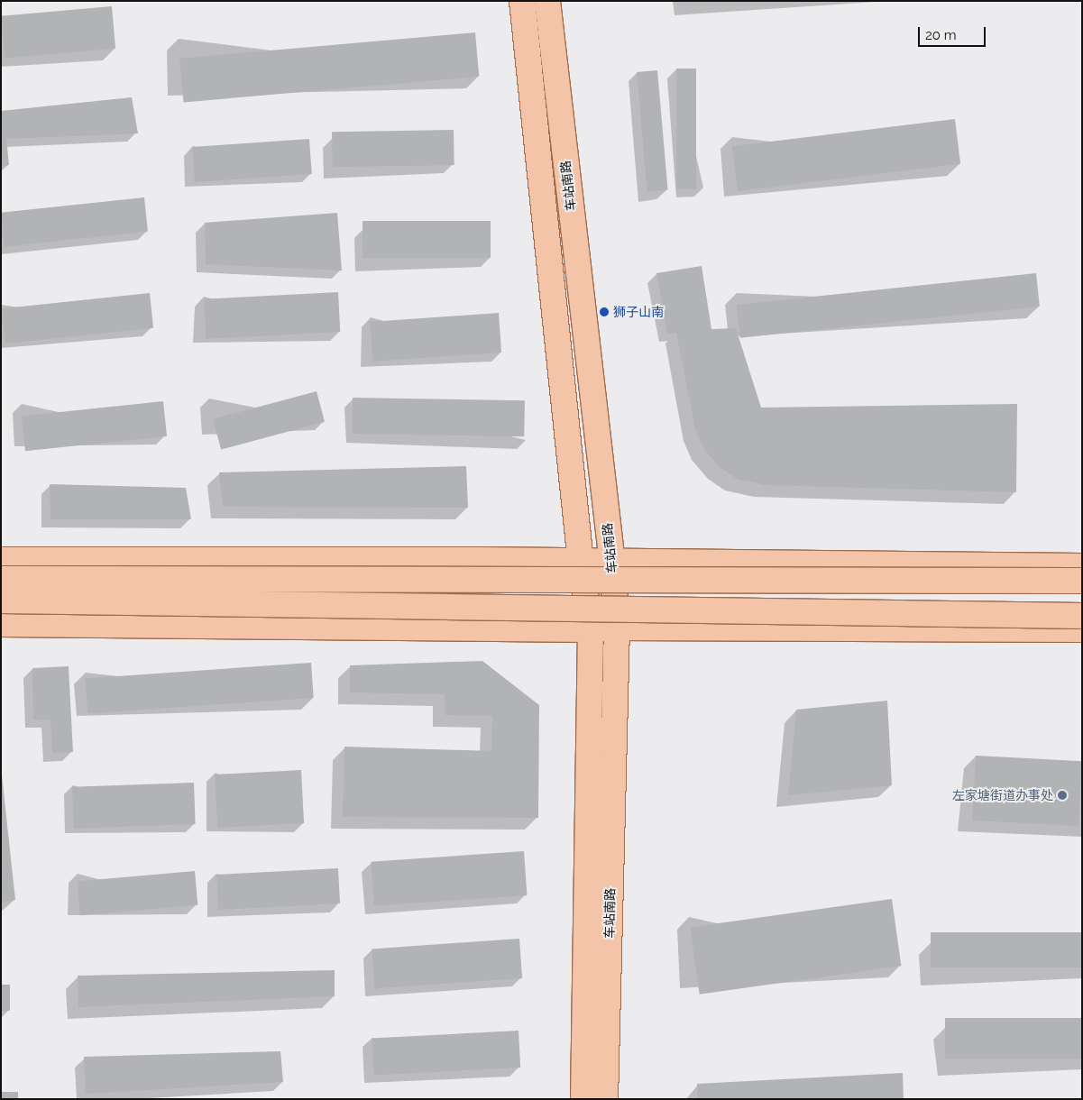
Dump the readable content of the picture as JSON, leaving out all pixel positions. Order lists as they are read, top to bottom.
{
  "streets": {
    "main road": ["车站南路"]
  },
  "places": ["狮子山南", "左家塘街道办事处"],
  "scale_bar": "20 m"
}
